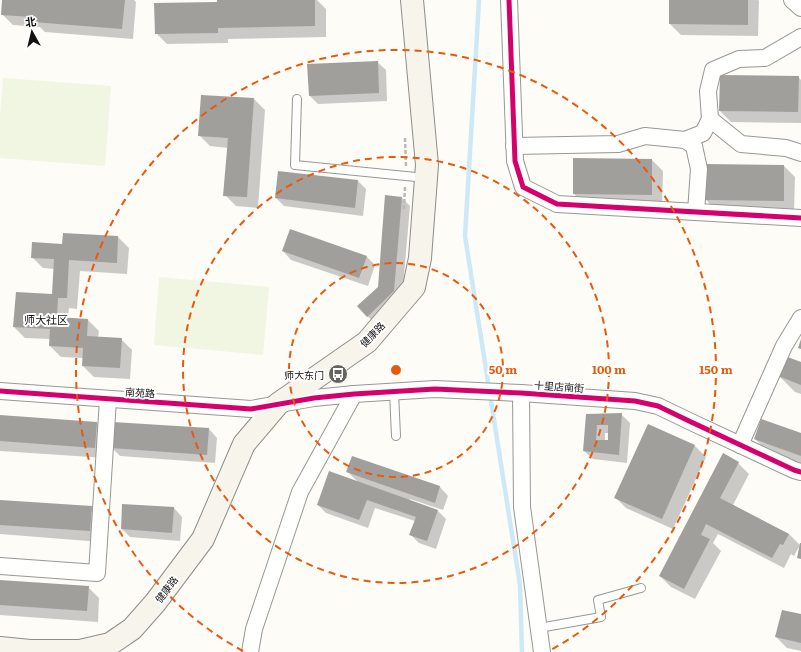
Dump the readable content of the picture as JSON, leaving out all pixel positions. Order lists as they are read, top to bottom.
{
  "streets": {
    "main road": ["健康路"],
    "street": ["十里店南街", "南苑路"]
  },
  "crossings": [
    ["健康路", "十里店南街"],
    ["健康路", "南苑路"],
    ["十里店南街", "南苑路"]
  ],
  "districts": ["师大社区"],
  "places": {
    "bus stop": ["师大东门"]
  },
  "north": "top",
  "rings": ["50 m", "100 m", "150 m"]
}
